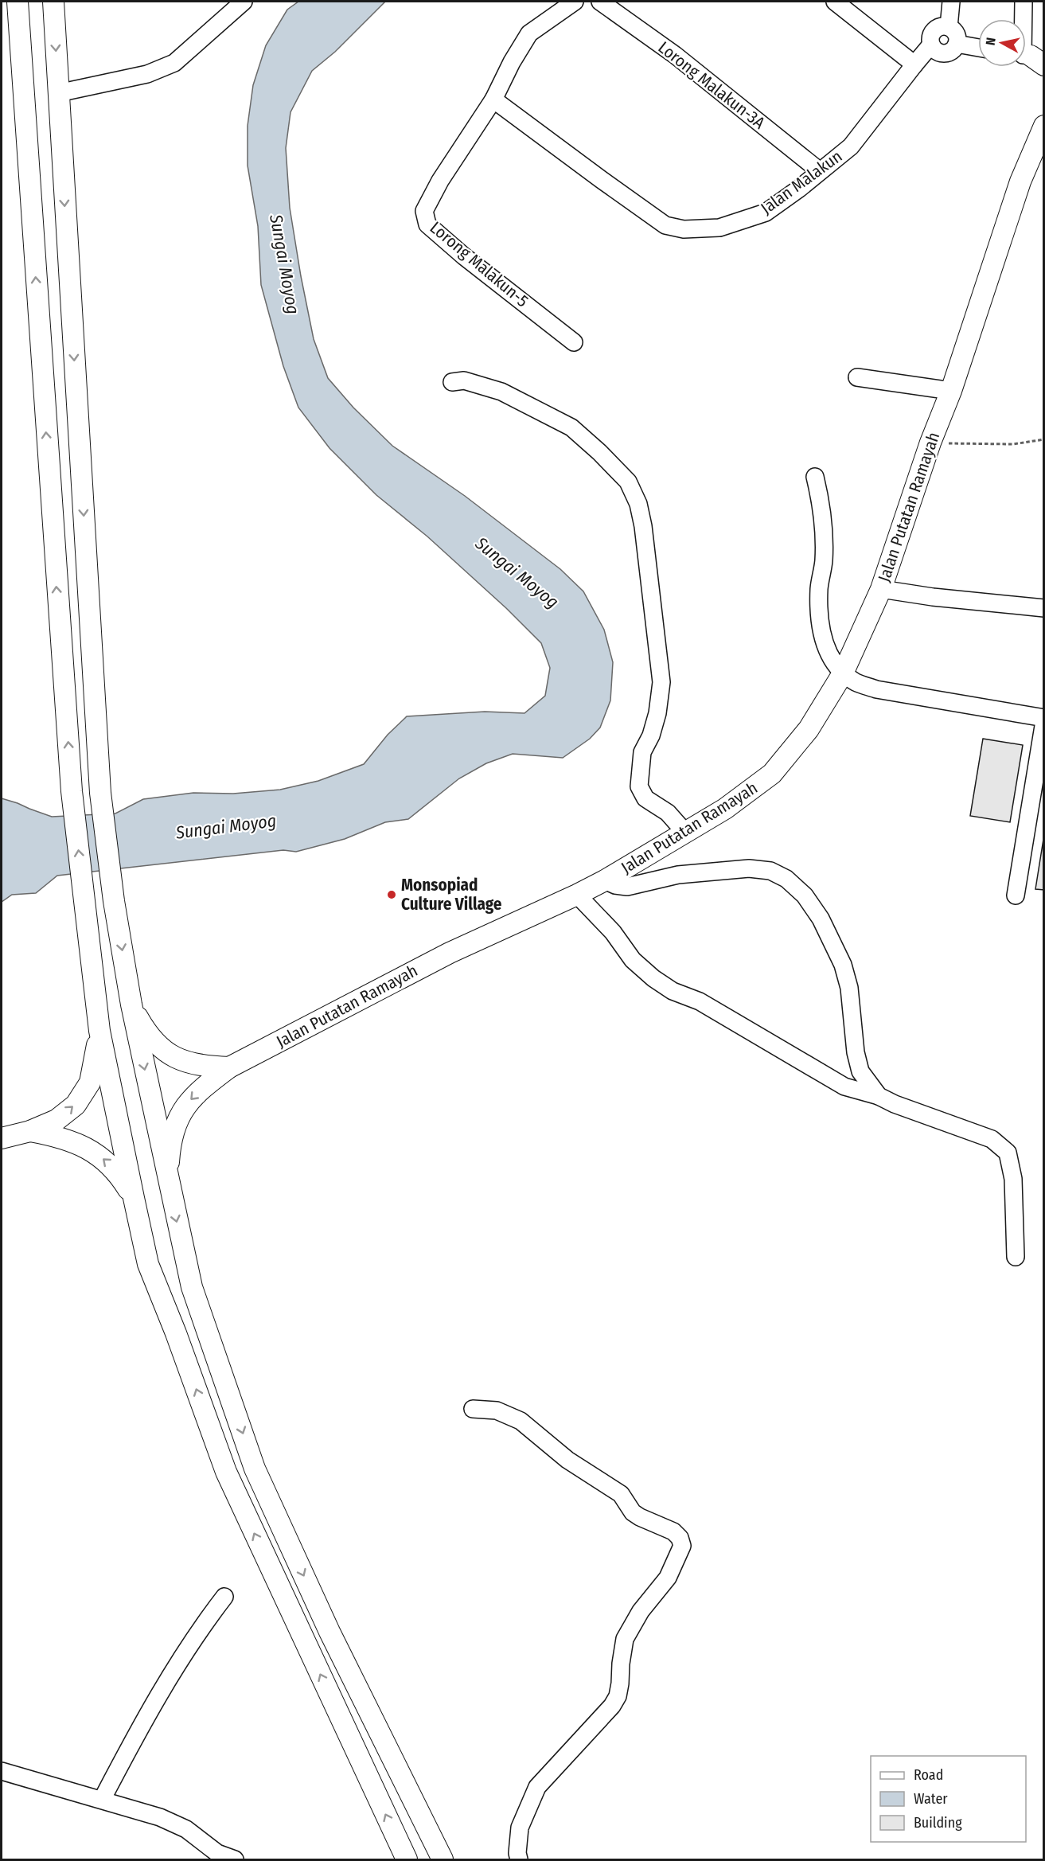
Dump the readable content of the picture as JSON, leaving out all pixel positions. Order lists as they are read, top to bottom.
{
  "streets": {
    "main road": ["Jalan Putatan Ramayah"],
    "street": ["Lorong Malakun-3A", "Jalan Malakun", "Lorong Malakun-5"]
  },
  "crossings": [
    ["Lorong Malakun-3A", "Jalan Malakun"],
    ["Jalan Malakun", "Lorong Malakun-5"]
  ],
  "water": ["Sungai Moyog"],
  "places": ["Monsopiad Culture Village"],
  "legend": ["Road", "Water", "Building"],
  "north": "left"
}
